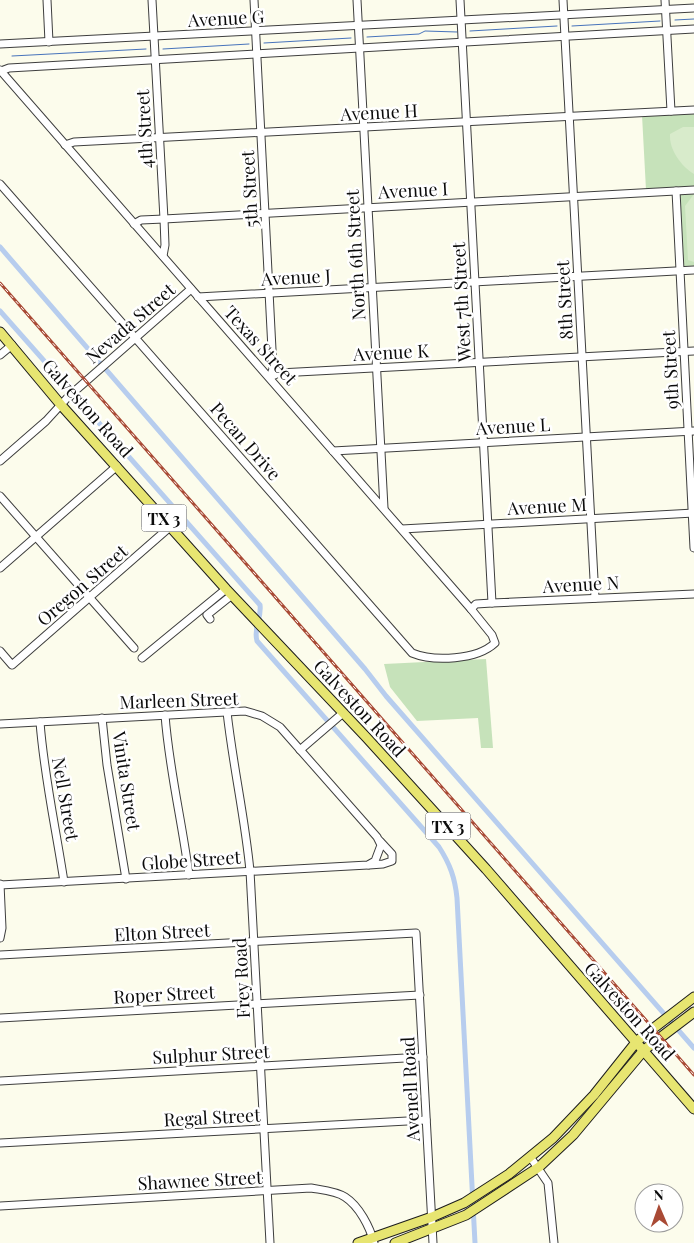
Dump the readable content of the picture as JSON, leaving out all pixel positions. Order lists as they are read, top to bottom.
{
  "streets": {
    "main road": ["Galveston Road", "TX 3"],
    "street": [
      "Avenue G",
      "Avenue H",
      "4th Street",
      "5th Street",
      "Avenue I",
      "North 6th Street",
      "Avenue J",
      "8th Street",
      "West 7th Street",
      "Nevada Street",
      "Texas Street",
      "Avenue K",
      "9th Street",
      "Avenue L",
      "Pecan Drive",
      "Avenue M",
      "Avenue N",
      "Oregon Street",
      "Marleen Street",
      "Vinita Street",
      "Nell Street",
      "Globe Street",
      "Elton Street",
      "Frey Road",
      "Roper Street",
      "Sulphur Street",
      "Avenell Road",
      "Regal Street",
      "Shawnee Street"
    ]
  },
  "crossings": [
    ["Avenue G", "4th Street"],
    ["Avenue G", "5th Street"],
    ["Avenue G", "North 6th Street"],
    ["Avenue G", "8th Street"],
    ["Avenue G", "West 7th Street"],
    ["Avenue H", "4th Street"],
    ["Avenue H", "5th Street"],
    ["Avenue H", "North 6th Street"],
    ["Avenue H", "8th Street"],
    ["Avenue H", "West 7th Street"],
    ["Avenue H", "Texas Street"],
    ["4th Street", "Avenue I"],
    ["4th Street", "Texas Street"],
    ["5th Street", "Avenue I"],
    ["5th Street", "Avenue J"],
    ["5th Street", "Texas Street"],
    ["5th Street", "Avenue K"],
    ["Avenue I", "North 6th Street"],
    ["Avenue I", "8th Street"],
    ["Avenue I", "West 7th Street"],
    ["Avenue I", "Texas Street"],
    ["Avenue I", "9th Street"],
    ["North 6th Street", "Avenue J"],
    ["North 6th Street", "Texas Street"],
    ["North 6th Street", "Avenue K"],
    ["North 6th Street", "Avenue L"],
    ["Avenue J", "8th Street"],
    ["Avenue J", "West 7th Street"],
    ["Avenue J", "Texas Street"],
    ["Avenue J", "9th Street"],
    ["8th Street", "Avenue K"],
    ["8th Street", "Avenue L"],
    ["8th Street", "Avenue M"],
    ["8th Street", "Avenue N"],
    ["West 7th Street", "Avenue K"],
    ["West 7th Street", "Avenue L"],
    ["West 7th Street", "Avenue M"],
    ["West 7th Street", "Avenue N"],
    ["Nevada Street", "Texas Street"],
    ["Nevada Street", "Galveston Road"],
    ["Nevada Street", "Pecan Drive"],
    ["Texas Street", "Avenue K"],
    ["Texas Street", "Avenue L"],
    ["Texas Street", "Pecan Drive"],
    ["Texas Street", "Avenue M"],
    ["Texas Street", "Avenue N"],
    ["Avenue K", "9th Street"],
    ["9th Street", "Avenue L"],
    ["9th Street", "Avenue M"],
    ["Galveston Road", "Oregon Street"],
    ["Marleen Street", "Vinita Street"],
    ["Marleen Street", "Nell Street"],
    ["Marleen Street", "Globe Street"],
    ["Marleen Street", "Frey Road"],
    ["Vinita Street", "Globe Street"],
    ["Nell Street", "Globe Street"],
    ["Globe Street", "Frey Road"],
    ["Elton Street", "Frey Road"],
    ["Elton Street", "Avenell Road"],
    ["Frey Road", "Roper Street"],
    ["Frey Road", "Sulphur Street"],
    ["Frey Road", "Regal Street"],
    ["Frey Road", "Shawnee Street"],
    ["Roper Street", "Avenell Road"],
    ["Sulphur Street", "Avenell Road"],
    ["Avenell Road", "Regal Street"]
  ],
  "north": "top"
}
